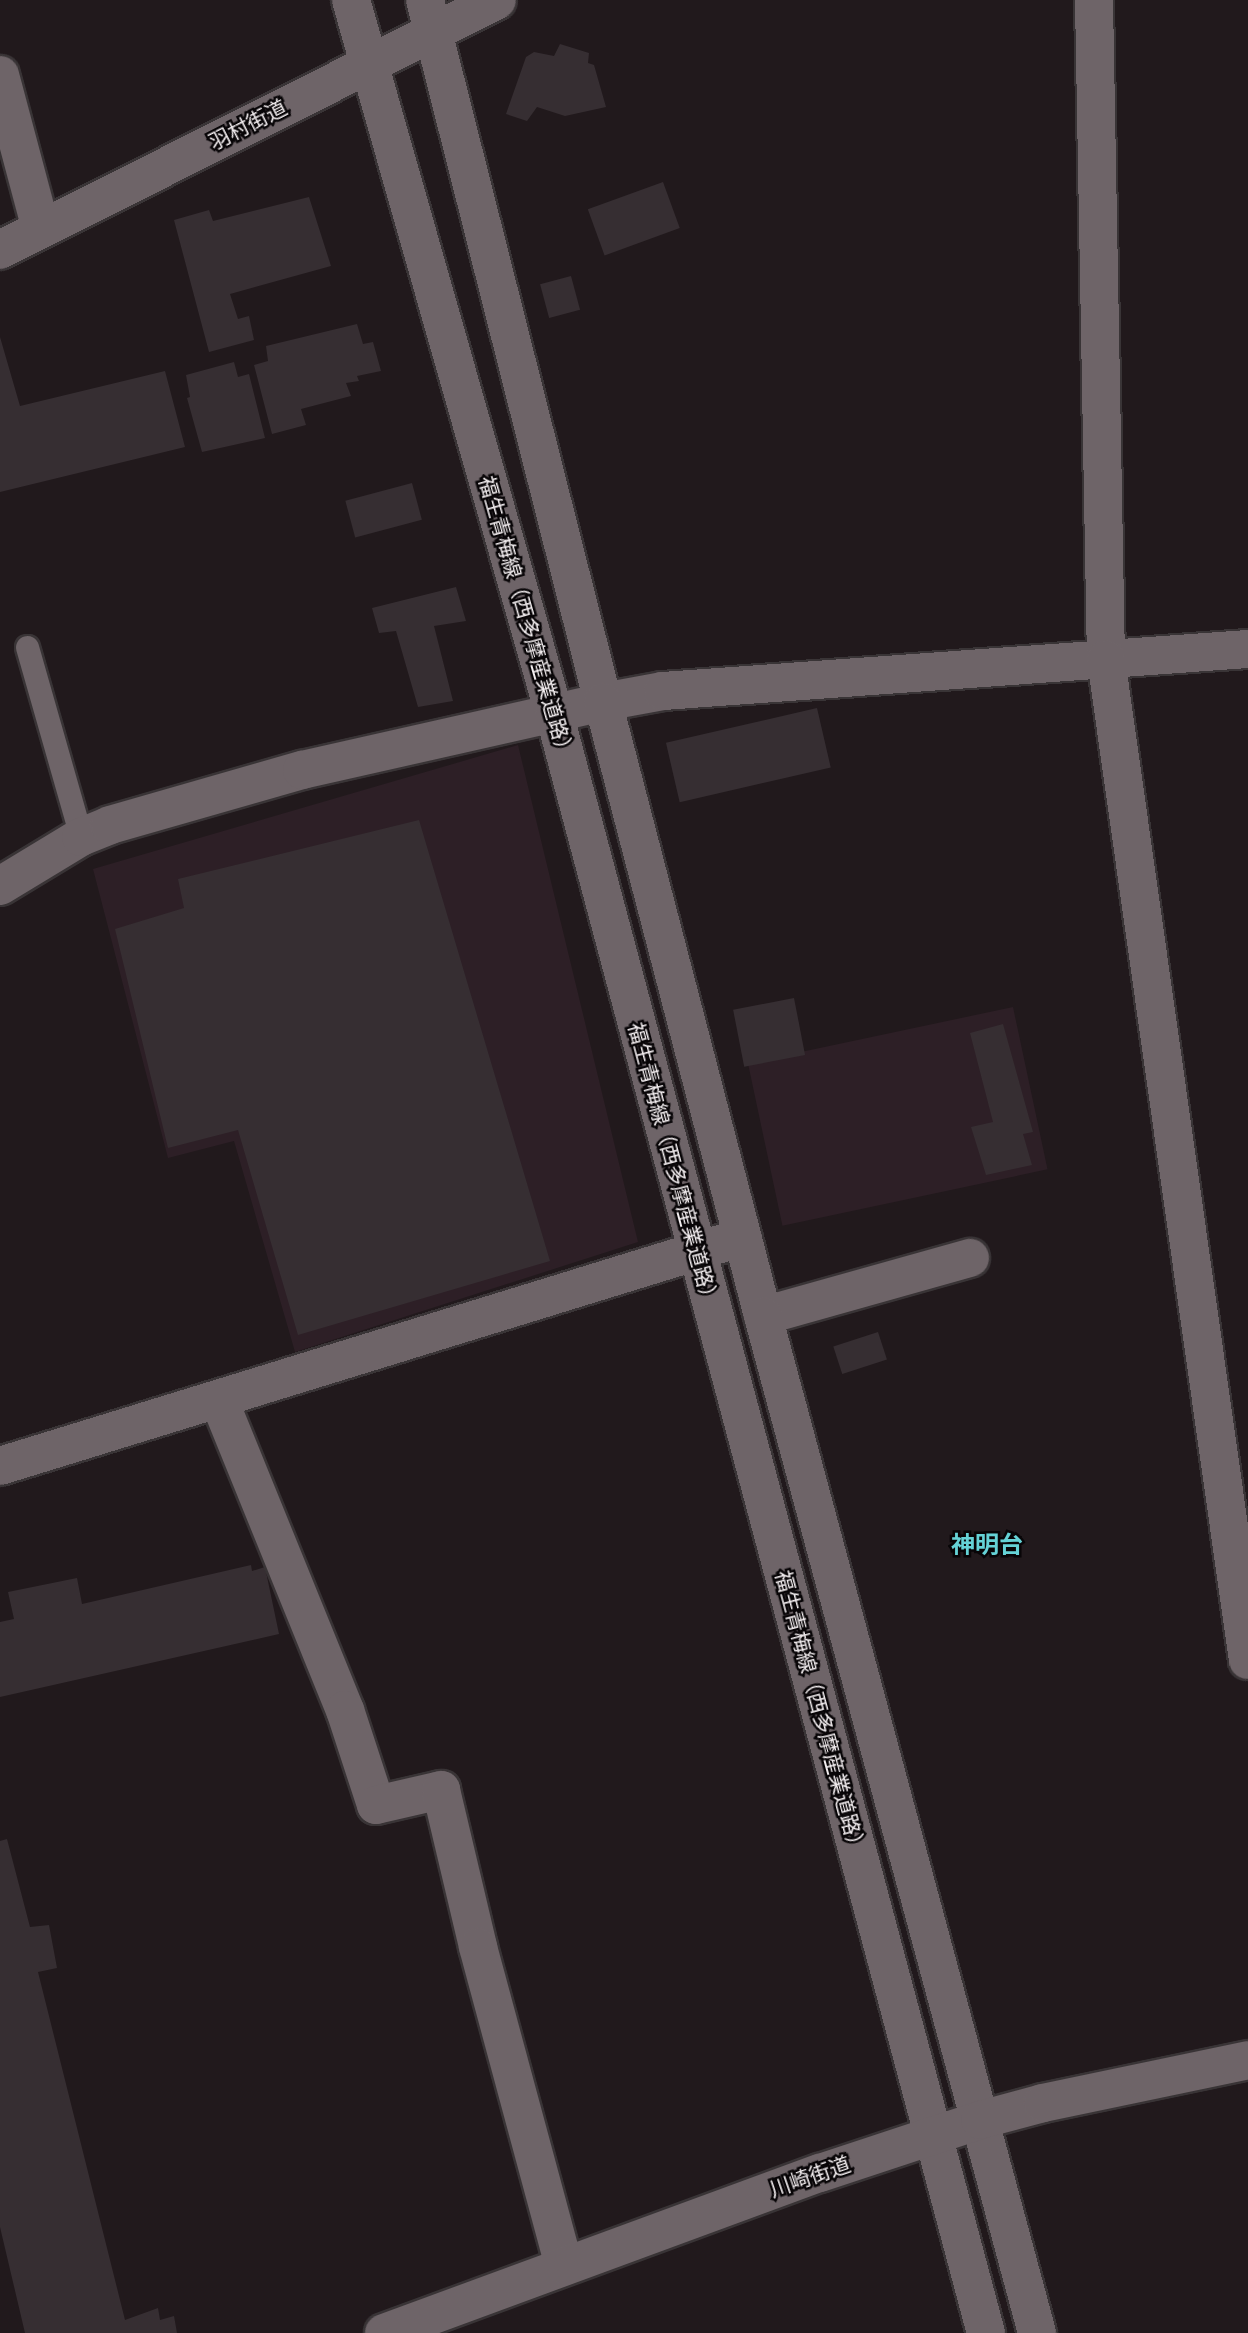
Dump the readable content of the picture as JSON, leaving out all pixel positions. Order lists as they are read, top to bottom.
{
  "streets": {
    "street": ["羽村街道", "福生青梅線（西多摩産業道路）", "川崎街道"]
  },
  "crossings": [
    ["羽村街道", "福生青梅線（西多摩産業道路）"],
    ["福生青梅線（西多摩産業道路）", "川崎街道"]
  ],
  "districts": ["神明台"]
}
